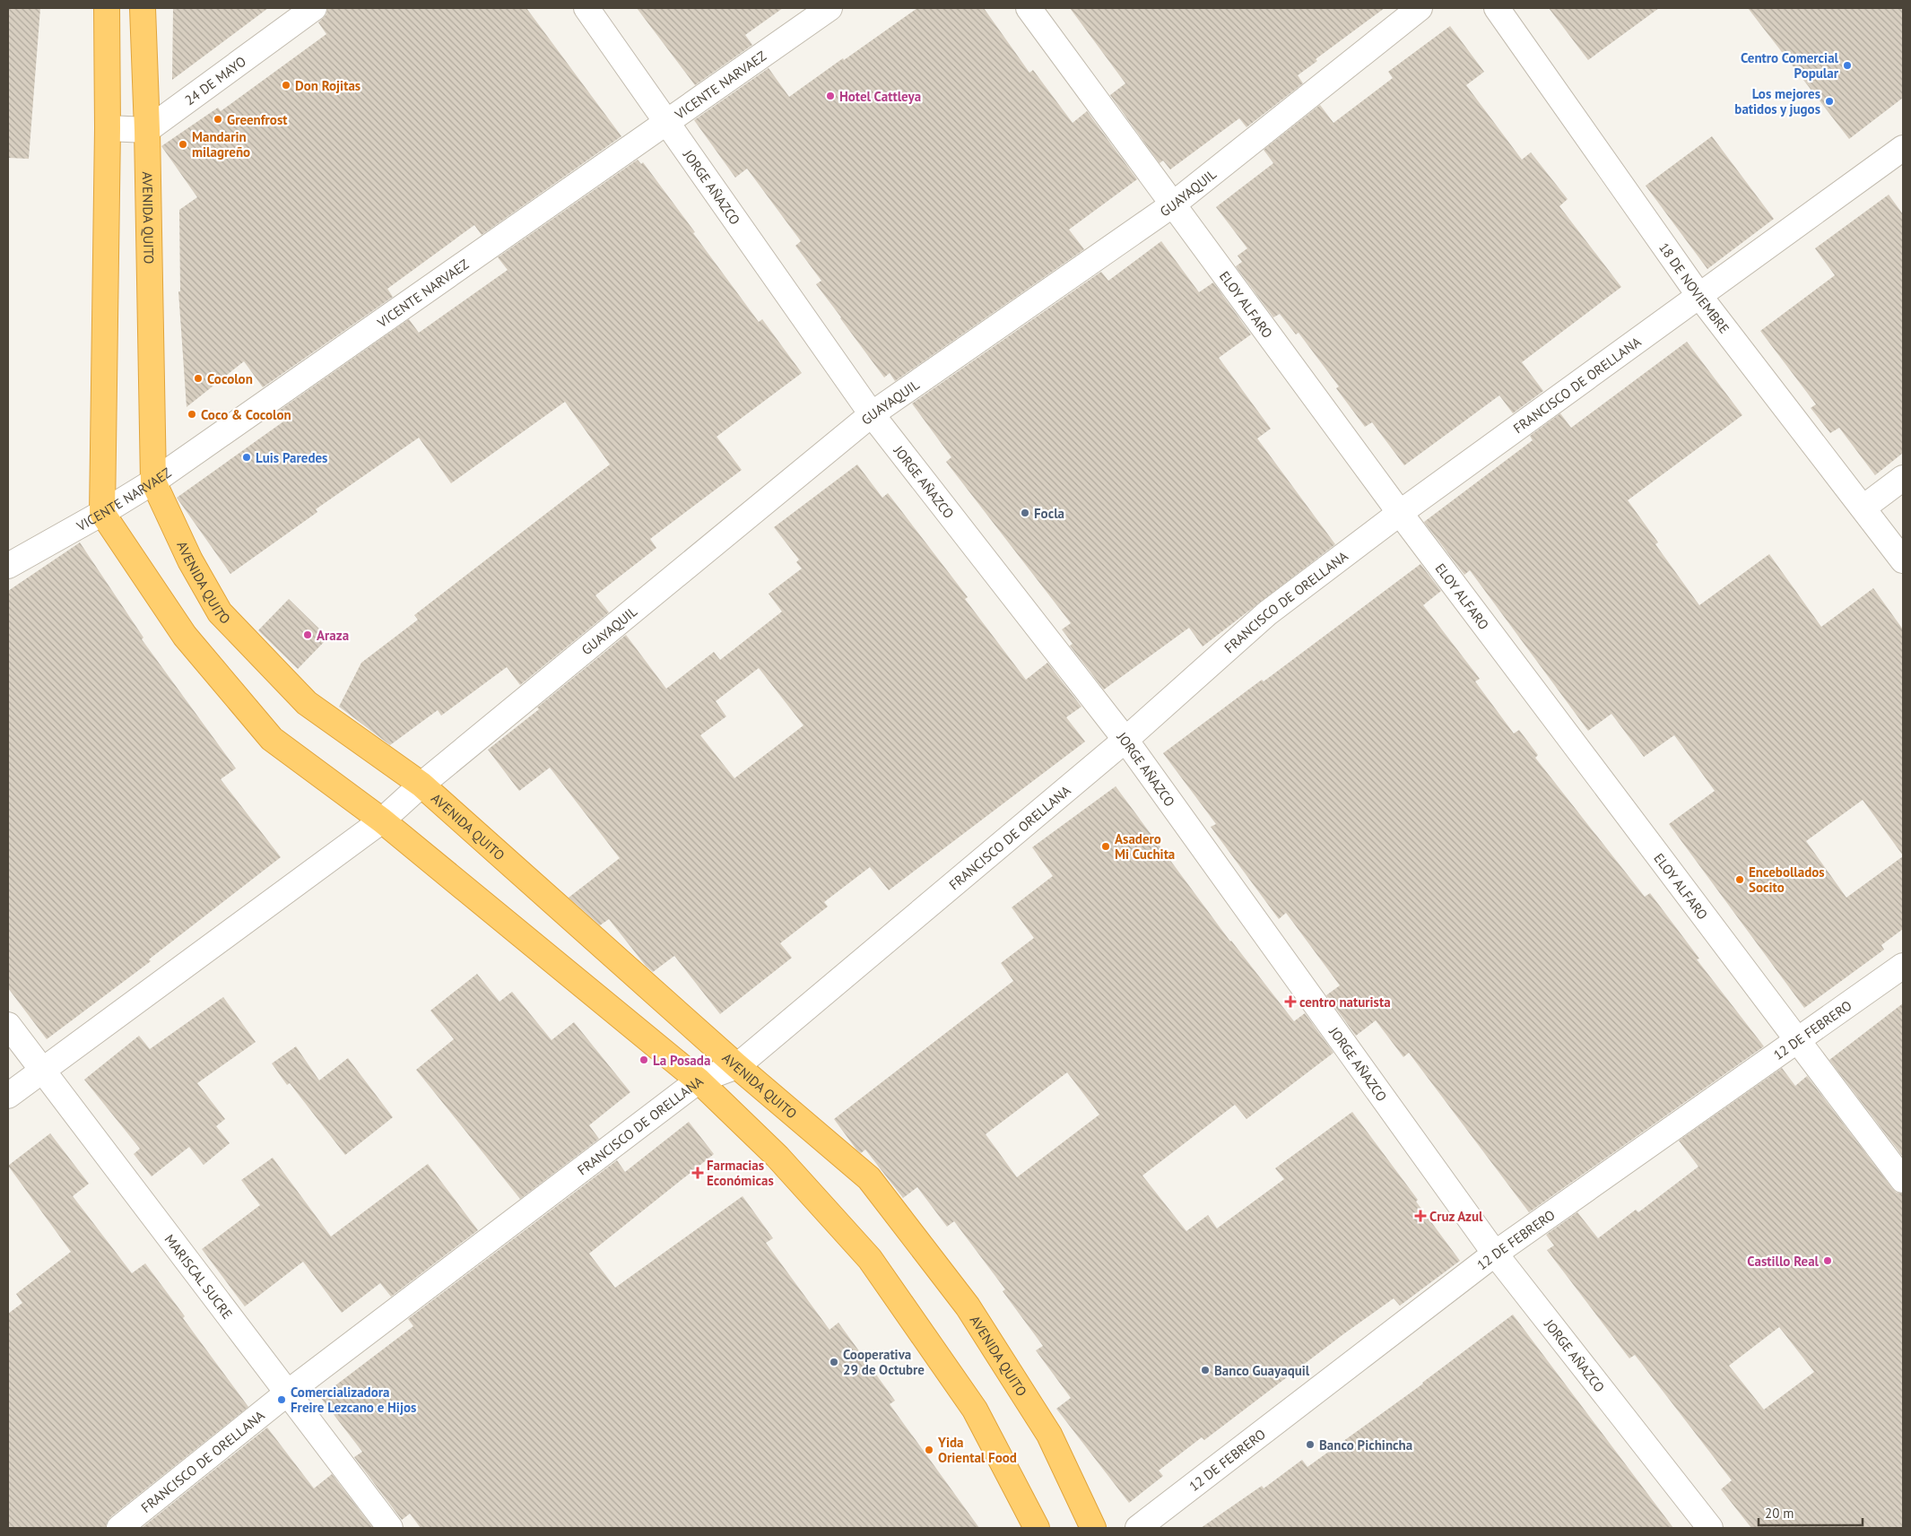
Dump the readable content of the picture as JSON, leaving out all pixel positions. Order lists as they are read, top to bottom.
{
  "streets": {
    "highway": ["AVENIDA QUITO"],
    "street": [
      "24 DE MAYO",
      "VICENTE NARVAEZ",
      "JORGE AÑAZCO",
      "GUAYAQUIL",
      "18 DE NOVIEMBRE",
      "ELOY ALFARO",
      "FRANCISCO DE ORELLANA",
      "12 DE FEBRERO",
      "MARISCAL SUCRE"
    ]
  },
  "crossings": [
    ["24 DE MAYO", "AVENIDA QUITO"],
    ["VICENTE NARVAEZ", "JORGE AÑAZCO"],
    ["VICENTE NARVAEZ", "AVENIDA QUITO"],
    ["JORGE AÑAZCO", "GUAYAQUIL"],
    ["JORGE AÑAZCO", "FRANCISCO DE ORELLANA"],
    ["JORGE AÑAZCO", "12 DE FEBRERO"],
    ["GUAYAQUIL", "AVENIDA QUITO"],
    ["GUAYAQUIL", "ELOY ALFARO"],
    ["GUAYAQUIL", "MARISCAL SUCRE"],
    ["AVENIDA QUITO", "FRANCISCO DE ORELLANA"],
    ["18 DE NOVIEMBRE", "FRANCISCO DE ORELLANA"],
    ["ELOY ALFARO", "FRANCISCO DE ORELLANA"],
    ["ELOY ALFARO", "12 DE FEBRERO"],
    ["FRANCISCO DE ORELLANA", "MARISCAL SUCRE"]
  ],
  "places": {
    "other": [
      "Centro Comercial Popular",
      "Don Rojitas",
      "Hotel Cattleya",
      "Los mejores batidos y jugos",
      "Greenfrost",
      "Mandarin milagreño",
      "Cocolon",
      "Coco & Cocolon",
      "Luis Paredes",
      "Focla",
      "Araza",
      "Asadero Mi Cuchita",
      "Encebollados Socito",
      "La Posada",
      "Castillo Real",
      "Cooperativa 29 de Octubre",
      "Banco Guayaquil",
      "Comercializadora Freire Lezcano e Hijos",
      "Banco Pichincha",
      "Yida Oriental Food"
    ],
    "health": ["centro naturista", "Farmacias Económicas", "Cruz Azul"]
  },
  "scale_bar": "20 m"
}
